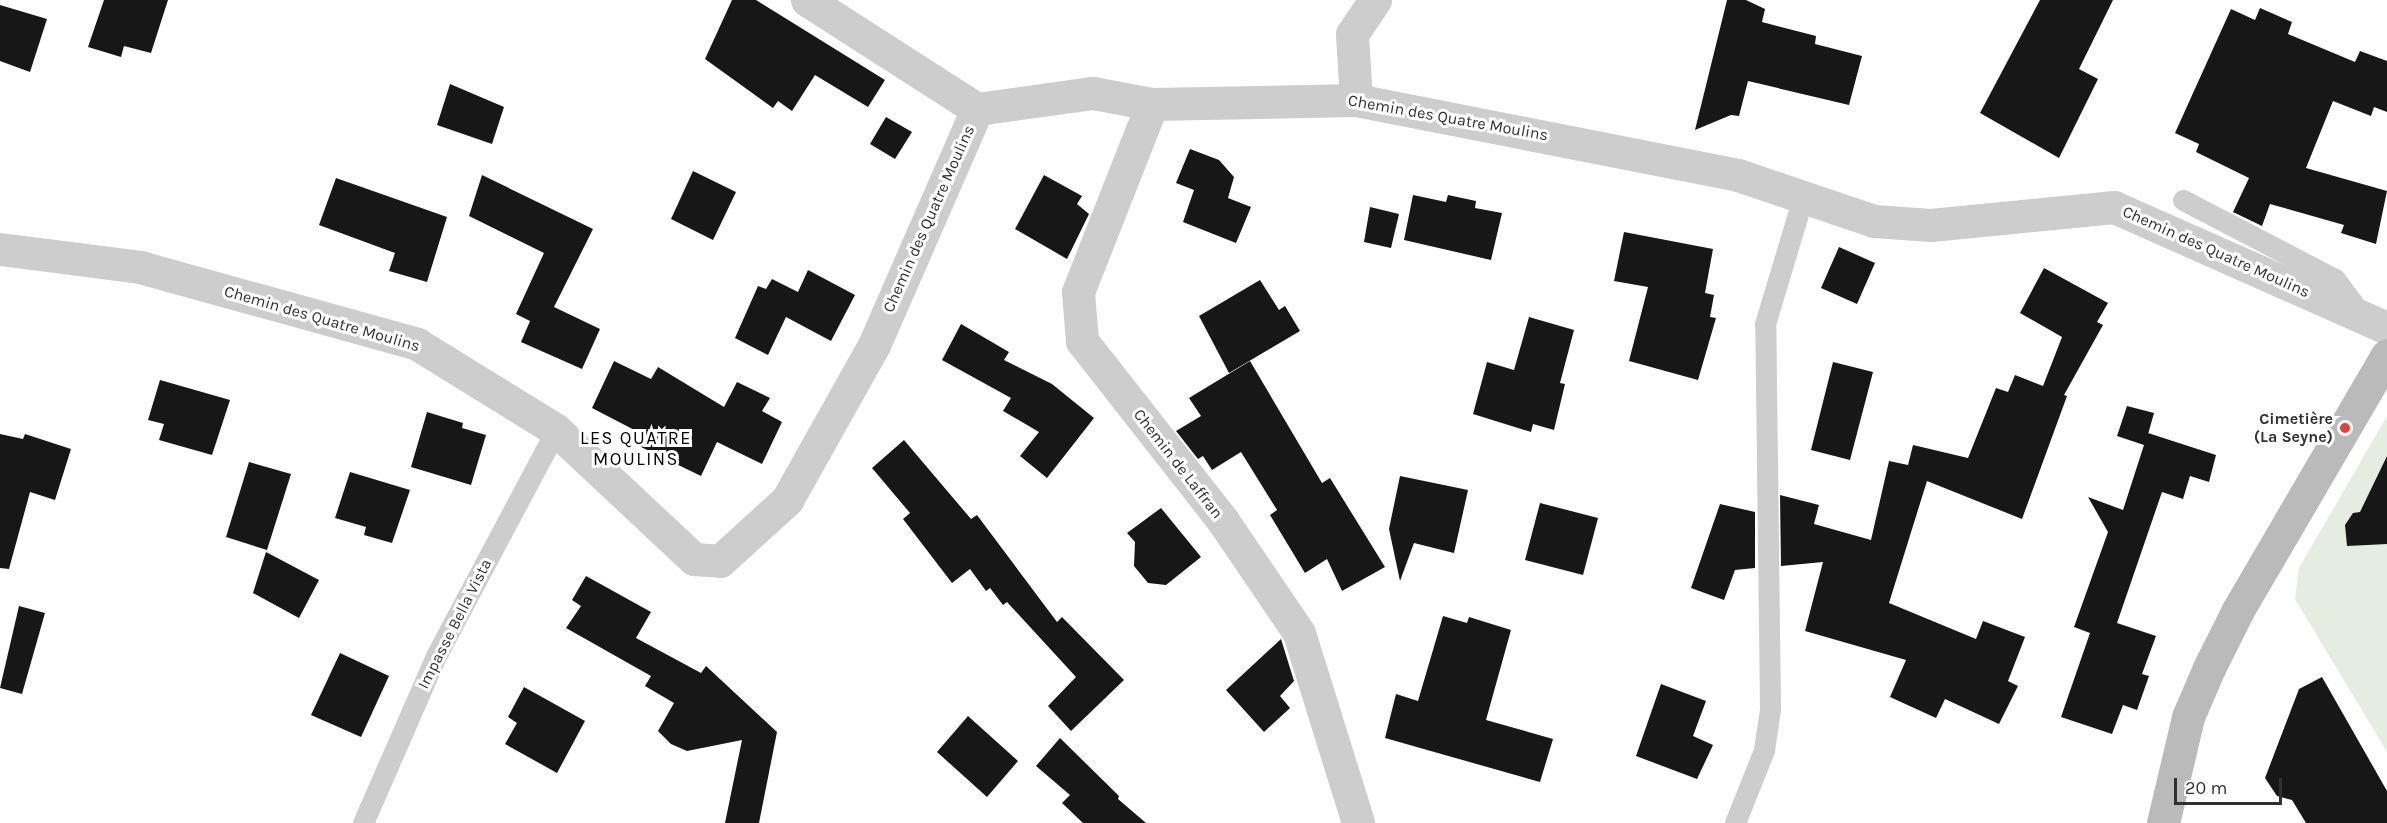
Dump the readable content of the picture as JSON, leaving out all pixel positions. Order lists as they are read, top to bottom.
{
  "streets": {
    "street": ["Chemin des Quatre Moulins", "Chemin de Laffran"],
    "lane": ["Impasse Bella Vista"]
  },
  "crossings": [
    ["Chemin des Quatre Moulins", "Chemin de Laffran"],
    ["Chemin des Quatre Moulins", "Impasse Bella Vista"]
  ],
  "districts": ["LES QUATRE MOULINS"],
  "places": ["Cimetière (La Seyne)"],
  "scale_bar": "20 m"
}
